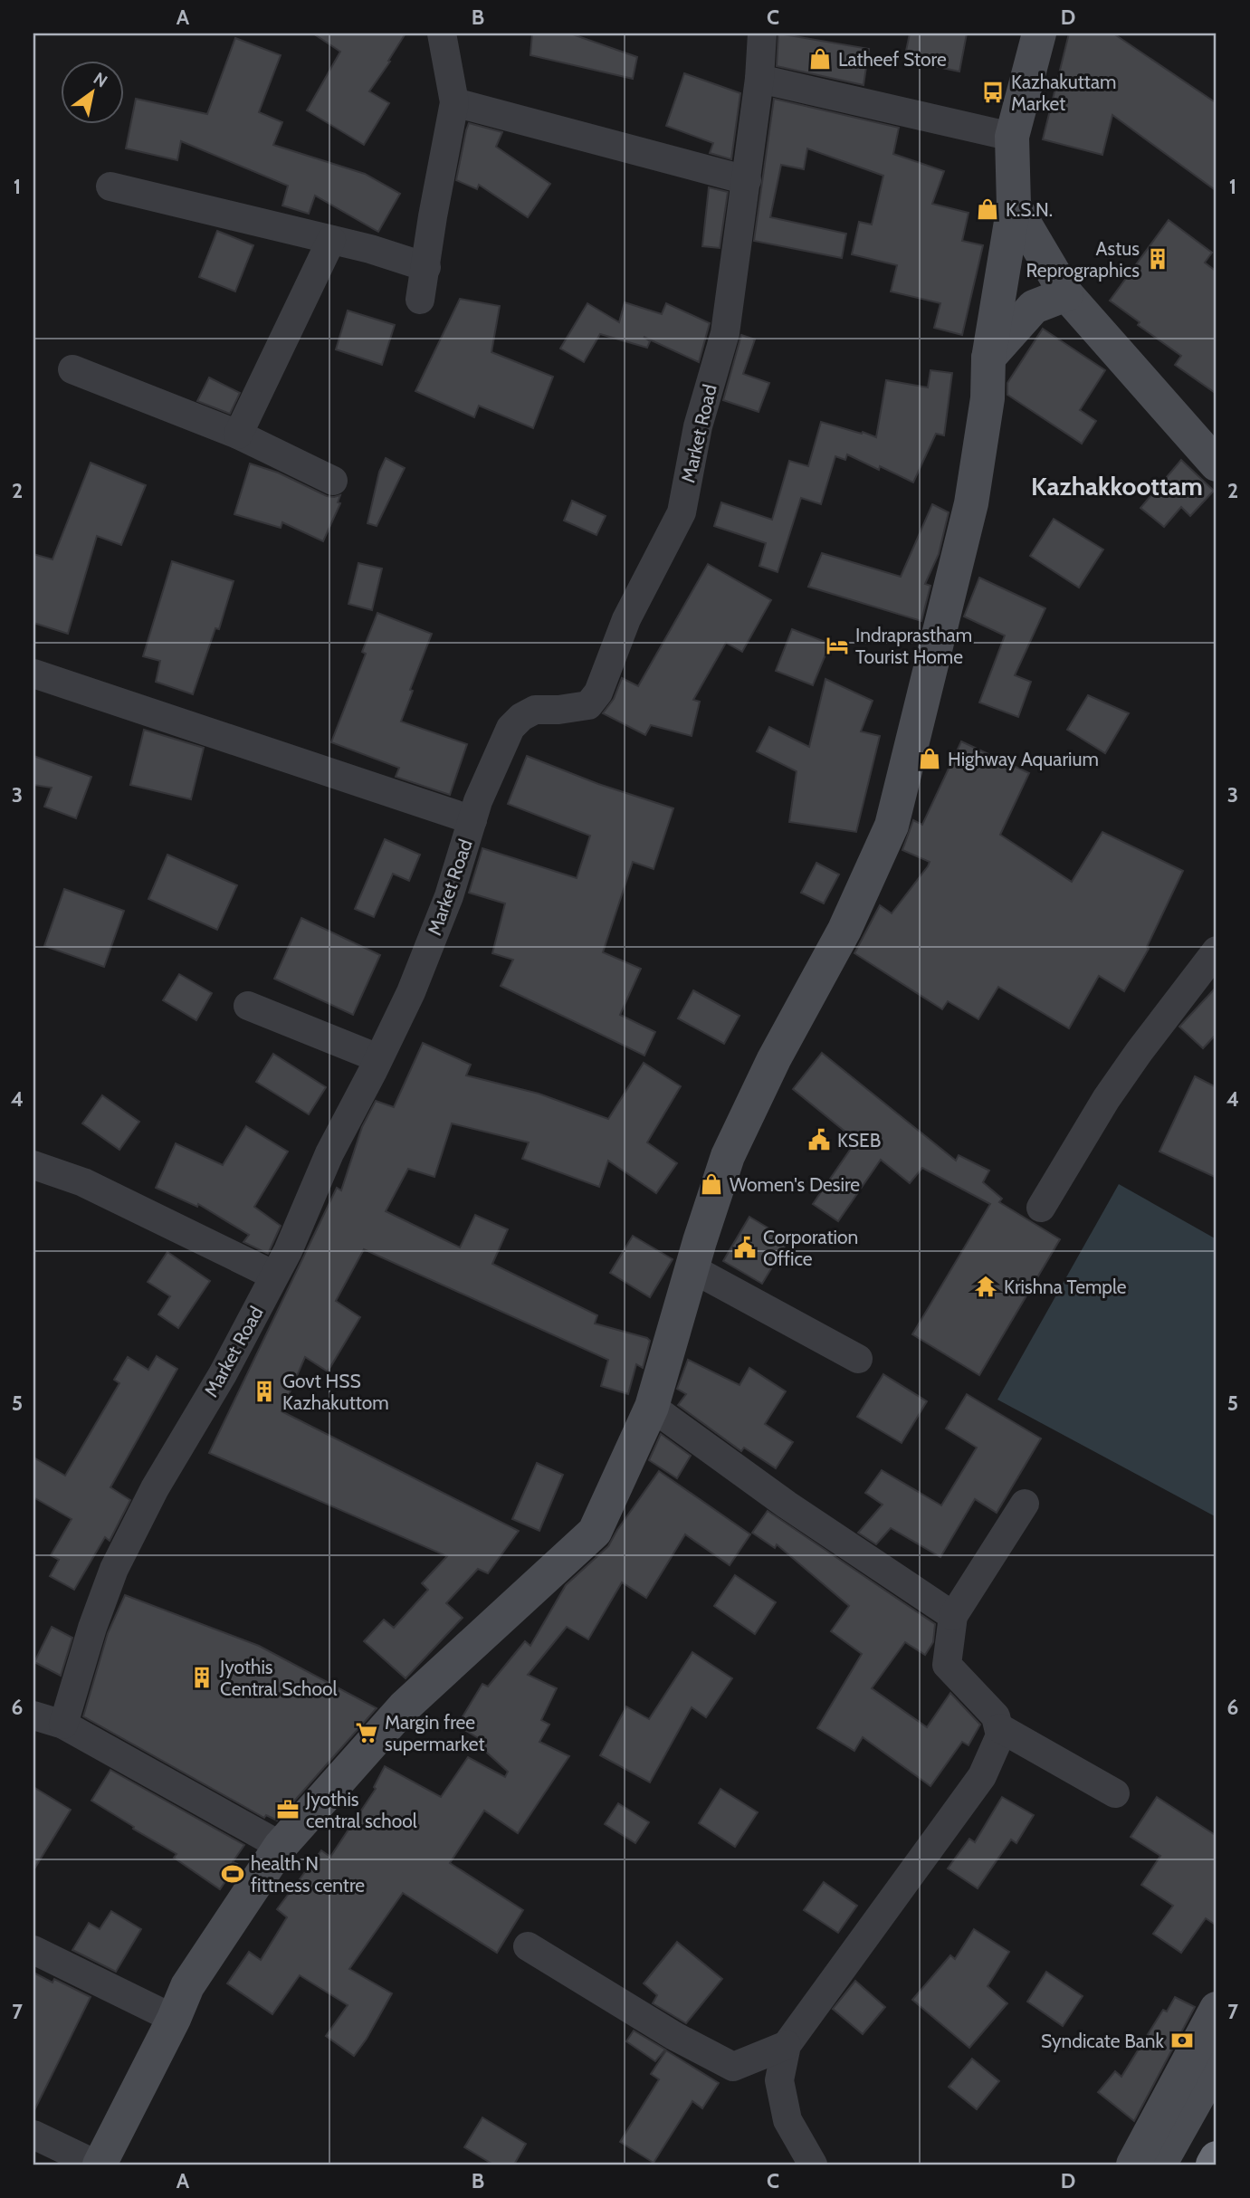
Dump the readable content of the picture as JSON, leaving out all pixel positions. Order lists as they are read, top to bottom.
{
  "streets": {
    "street": ["Market Road"]
  },
  "districts": ["Kazhakkoottam"],
  "places": {
    "shop": [
      "Latheef Store",
      "K.S.N.",
      "Highway Aquarium",
      "Women's Desire"
    ],
    "bus stop": ["Kazhakuttam Market"],
    "building": ["Astus Reprographics", "Govt HSS Kazhakuttom", "Jyothis Central School"],
    "hotel": ["Indraprastham Tourist Home"],
    "public building": ["KSEB", "Corporation Office"],
    "temple": ["Krishna Temple"],
    "supermarket": ["Margin free supermarket"],
    "office": ["Jyothis central school"],
    "sports": ["health N fittness centre"],
    "bank": ["Syndicate Bank"]
  },
  "north": "top right",
  "grid": {
    "columns": [
      "A",
      "B",
      "C",
      "D"
    ],
    "rows": [
      "1",
      "2",
      "3",
      "4",
      "5",
      "6",
      "7"
    ]
  }
}
